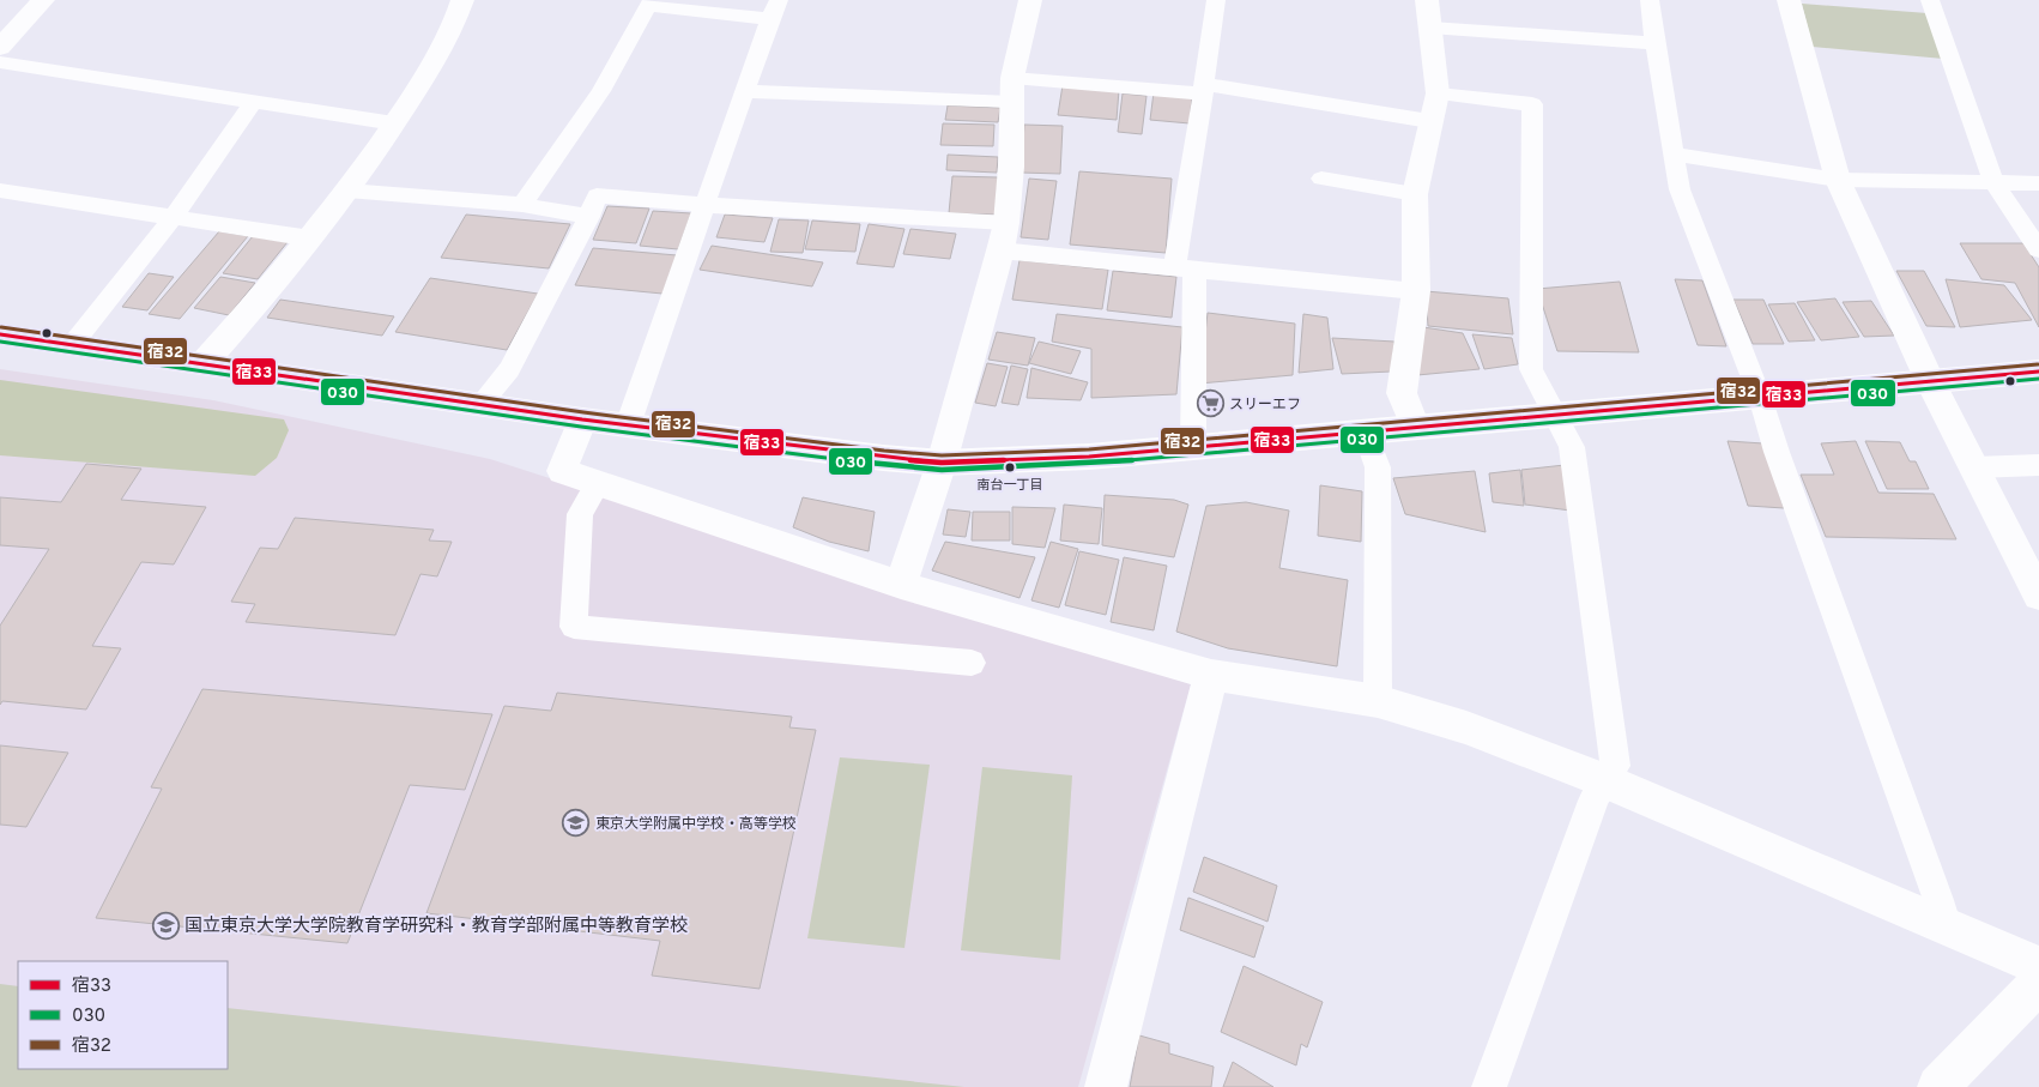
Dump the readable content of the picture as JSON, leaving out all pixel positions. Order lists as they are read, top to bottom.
{
  "places": {
    "supermarket": ["スリーエフ"],
    "other": ["南台一丁目"],
    "school or university": ["東京大学附属中学校・高等学校", "国立東京大学大学院教育学研究科・教育学部附属中等教育学校"]
  },
  "lines": ["transit line 宿32", "transit line 宿33", "transit line 030"],
  "legend": ["宿33", "030", "宿32"]
}
